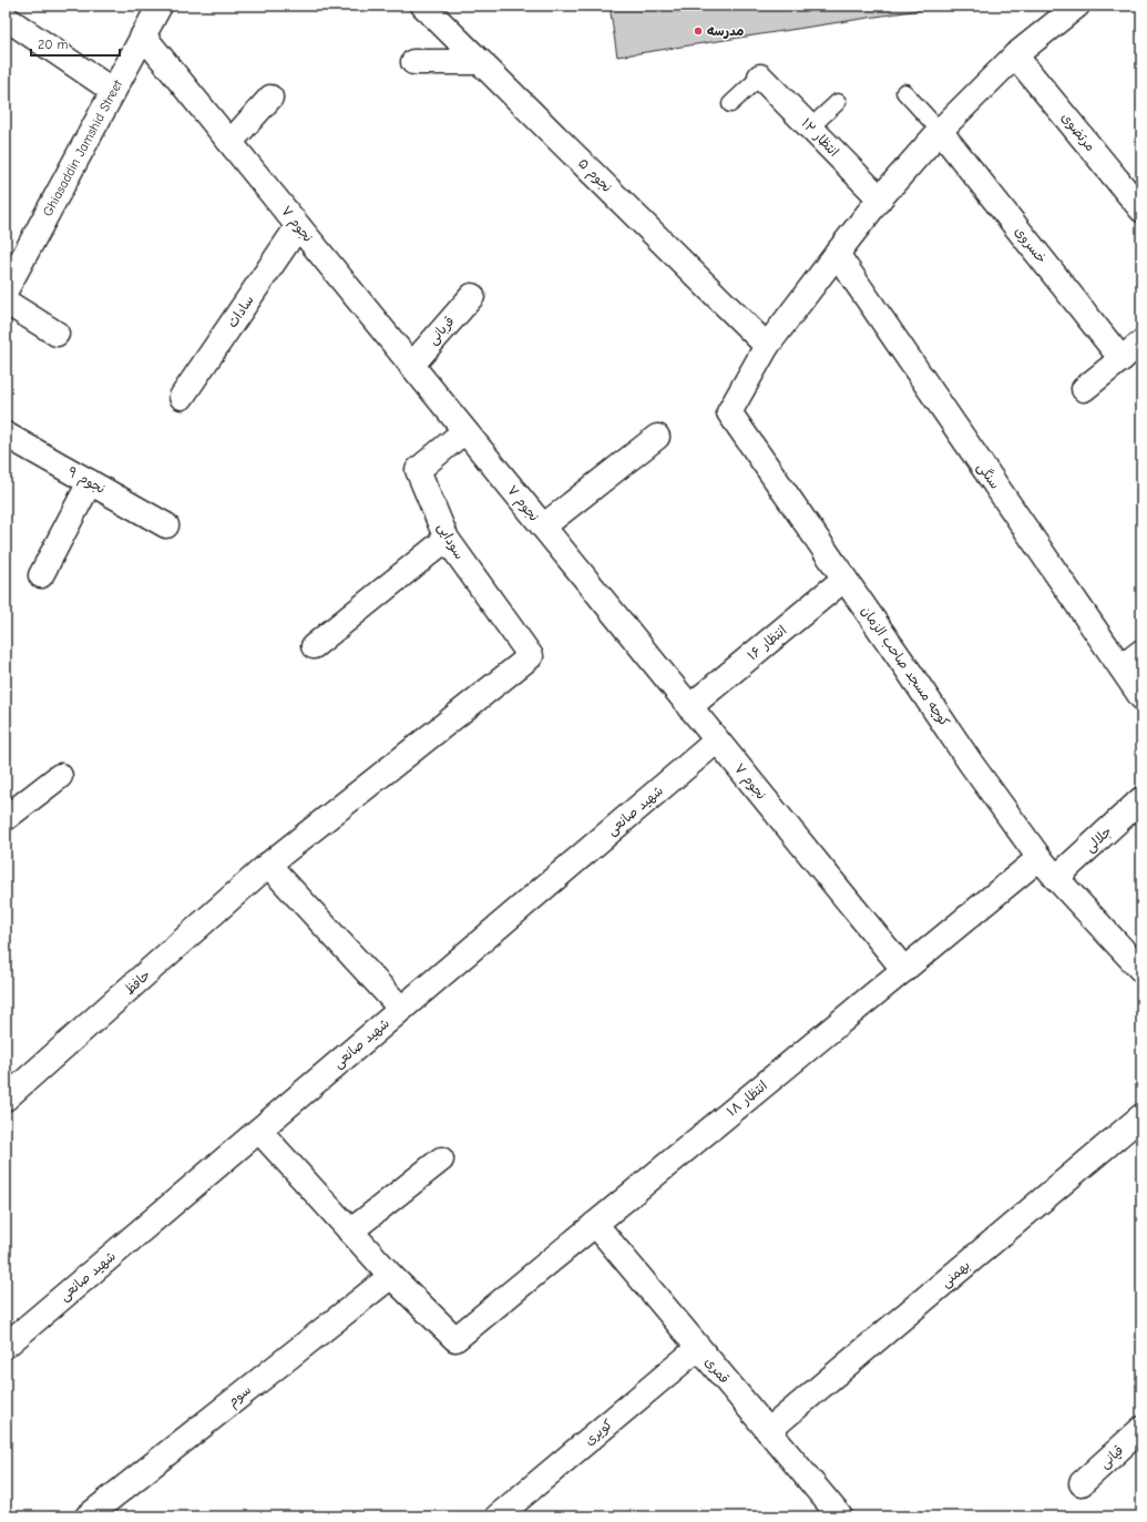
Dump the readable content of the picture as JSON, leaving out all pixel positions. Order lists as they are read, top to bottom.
{
  "streets": {
    "street": [
      "مرتضوی",
      "انتظار ۱۲",
      "Ghiasaddin Jamshid Street",
      "نجوم ۵",
      "نجوم ۷",
      "خسروی",
      "سادات",
      "قربانی",
      "سنگی",
      "نجوم ۹",
      "سودایی",
      "انتظار ۱۶",
      "کوچه مسجد صاحب الزمان",
      "شهید صانعی",
      "جلالی",
      "حافظ",
      "انتظار ۱۸",
      "بهمنی",
      "قمری",
      "سوم",
      "کویری",
      "قپانی"
    ]
  },
  "crossings": [
    ["Ghiasaddin Jamshid Street", "نجوم ۷"],
    ["نجوم ۵", "کوچه مسجد صاحب الزمان"],
    ["نجوم ۷", "سادات"],
    ["نجوم ۷", "قربانی"],
    ["نجوم ۷", "سودایی"],
    ["نجوم ۷", "انتظار ۱۶"],
    ["نجوم ۷", "شهید صانعی"],
    ["نجوم ۷", "انتظار ۱۸"],
    ["سودایی", "حافظ"],
    ["انتظار ۱۶", "کوچه مسجد صاحب الزمان"],
    ["کوچه مسجد صاحب الزمان", "جلالی"],
    ["کوچه مسجد صاحب الزمان", "انتظار ۱۸"],
    ["انتظار ۱۸", "قمری"],
    ["انتظار ۱۸", "سوم"],
    ["بهمنی", "قمری"],
    ["قمری", "کویری"]
  ],
  "places": ["مدرسه"],
  "scale_bar": "20 m"
}
